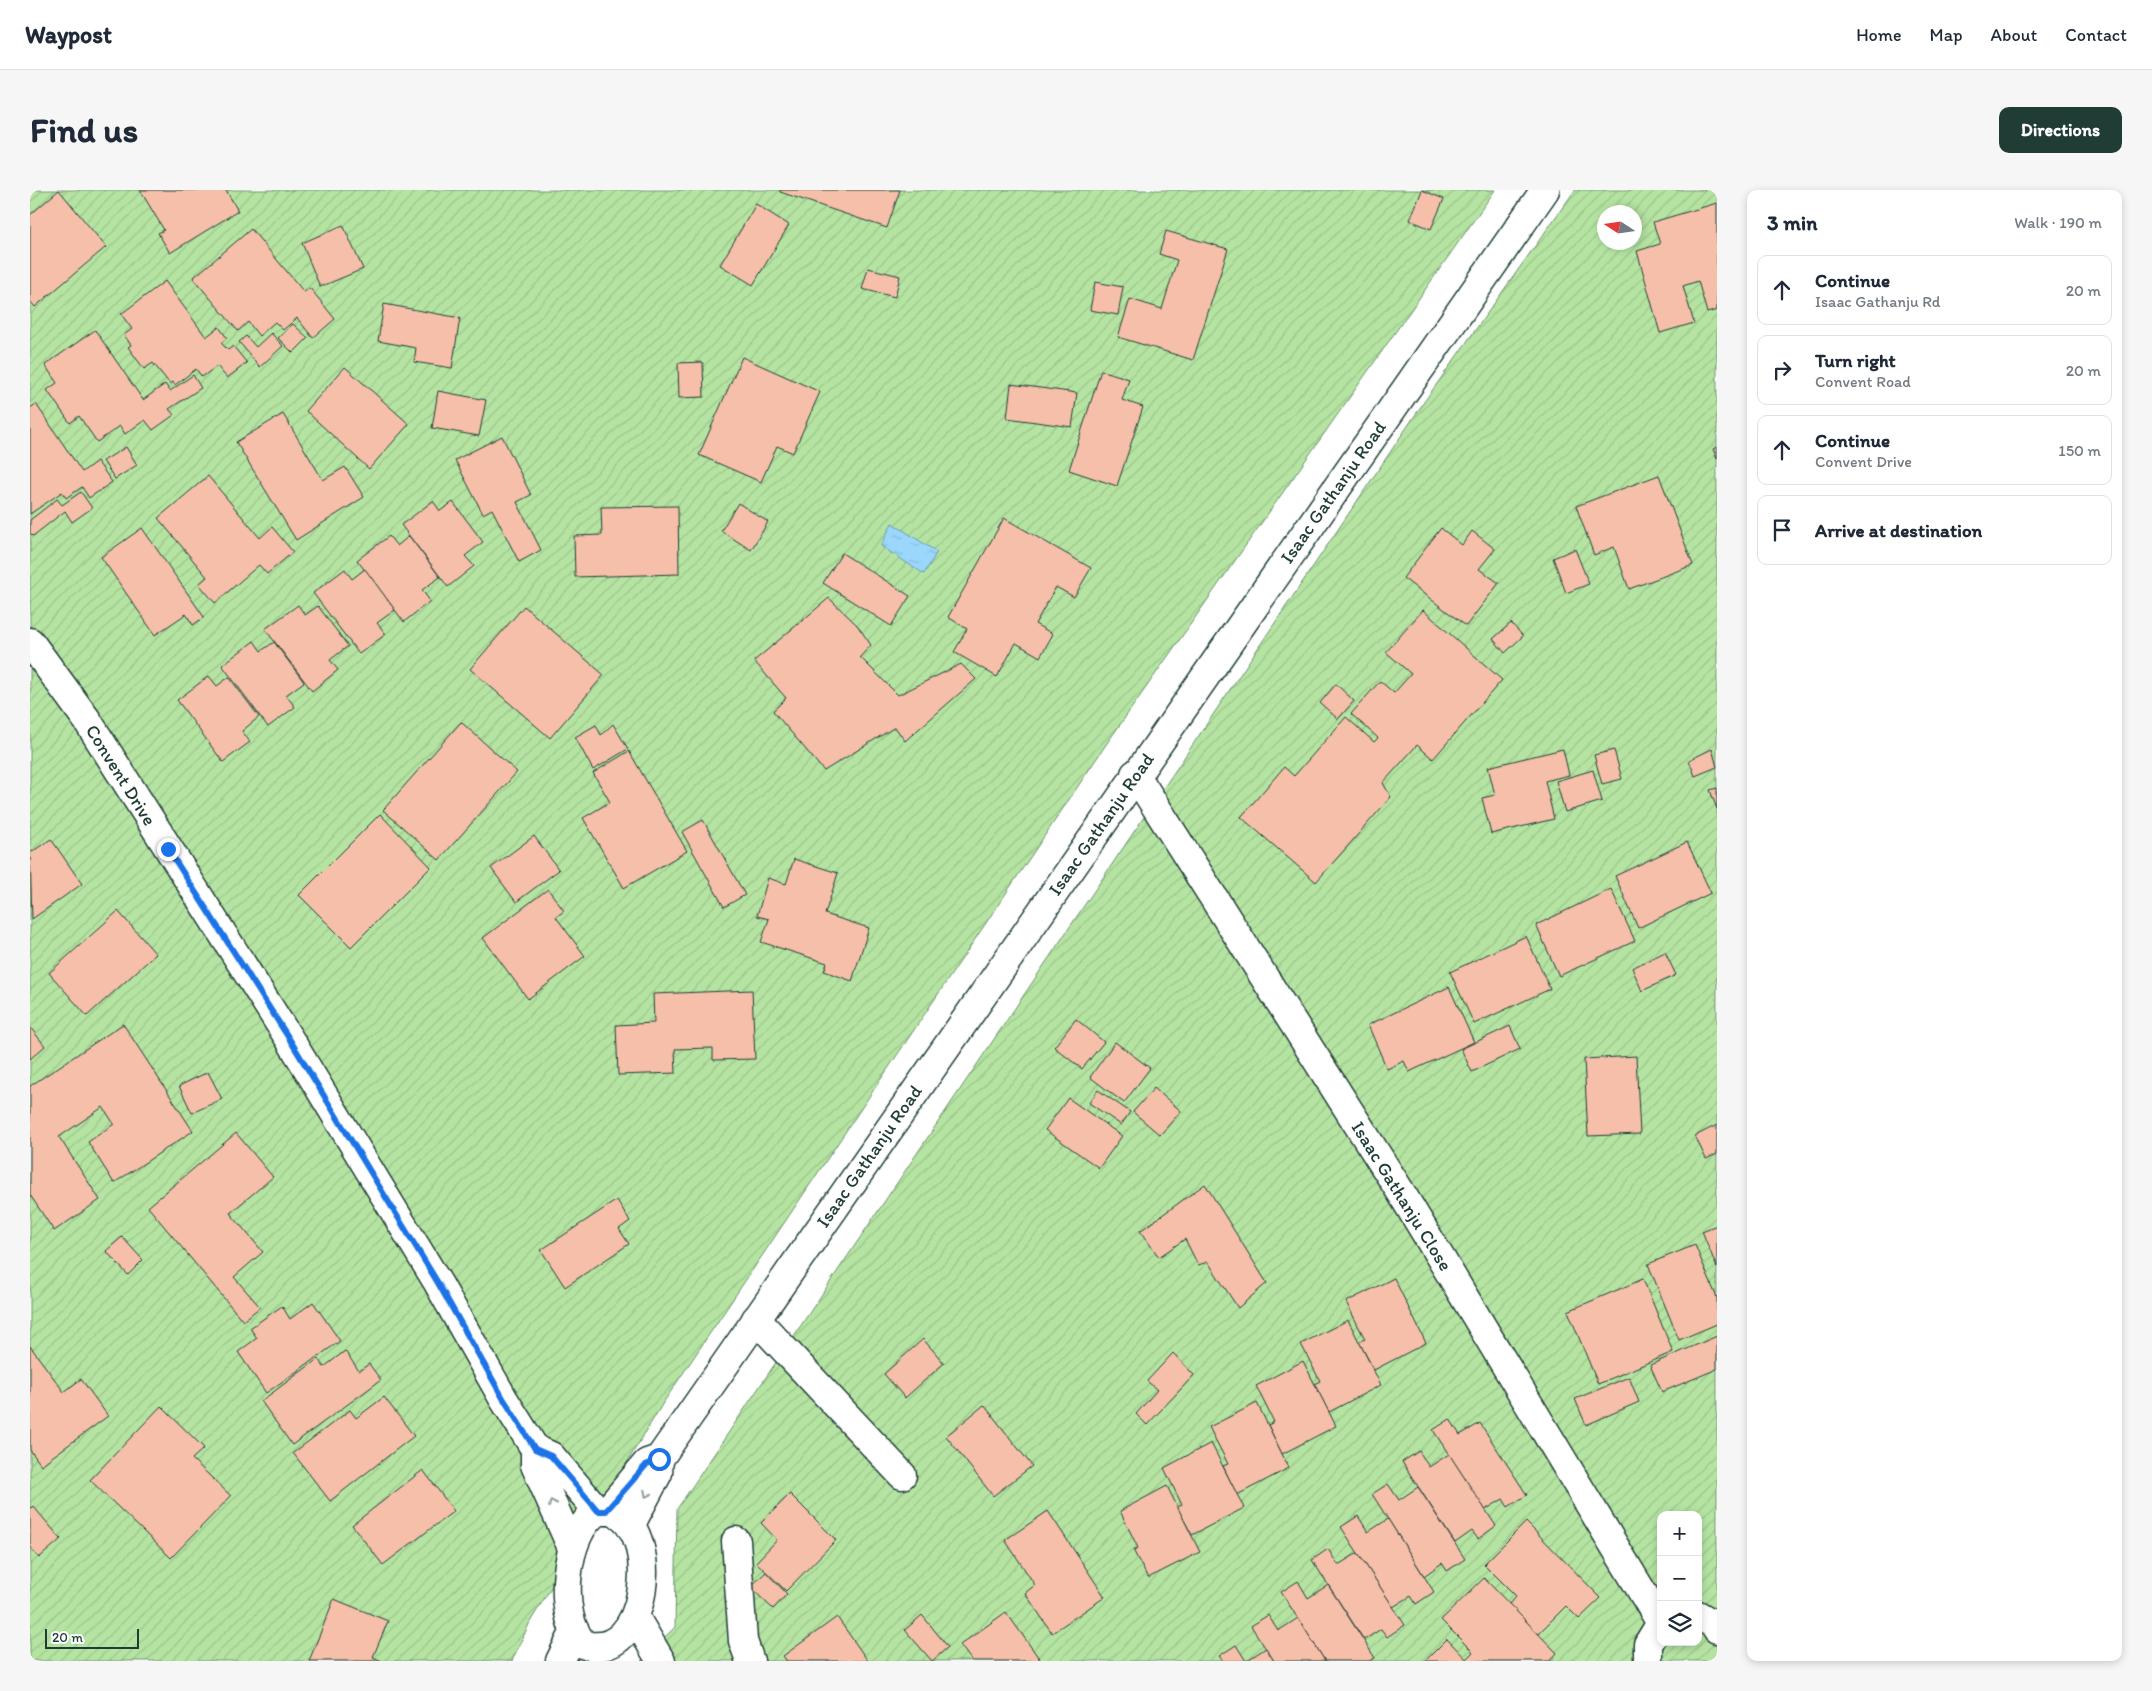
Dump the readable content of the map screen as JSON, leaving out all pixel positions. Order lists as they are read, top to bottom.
{
  "streets": {
    "street": ["Isaac Gathanju Road", "Convent Drive", "Isaac Gathanju Close"]
  },
  "crossings": [
    ["Isaac Gathanju Road", "Isaac Gathanju Close"]
  ],
  "scale_bar": "20 m",
  "north": "left",
  "page": {
    "header": "Waypost",
    "nav": [
      "Home",
      "Map",
      "About",
      "Contact"
    ],
    "buttons": "Directions",
    "title": "Find us",
    "heading": ["3 min", "Walk · 190 m"],
    "list": [
      ["Continue", "Isaac Gathanju Rd", "20 m"],
      ["Turn right", "Convent Road", "20 m"],
      ["Continue", "Convent Drive", "150 m"],
      "Arrive at destination"
    ],
    "map_buttons": ["+", "−"],
    "scale": "20 m"
  }
}
